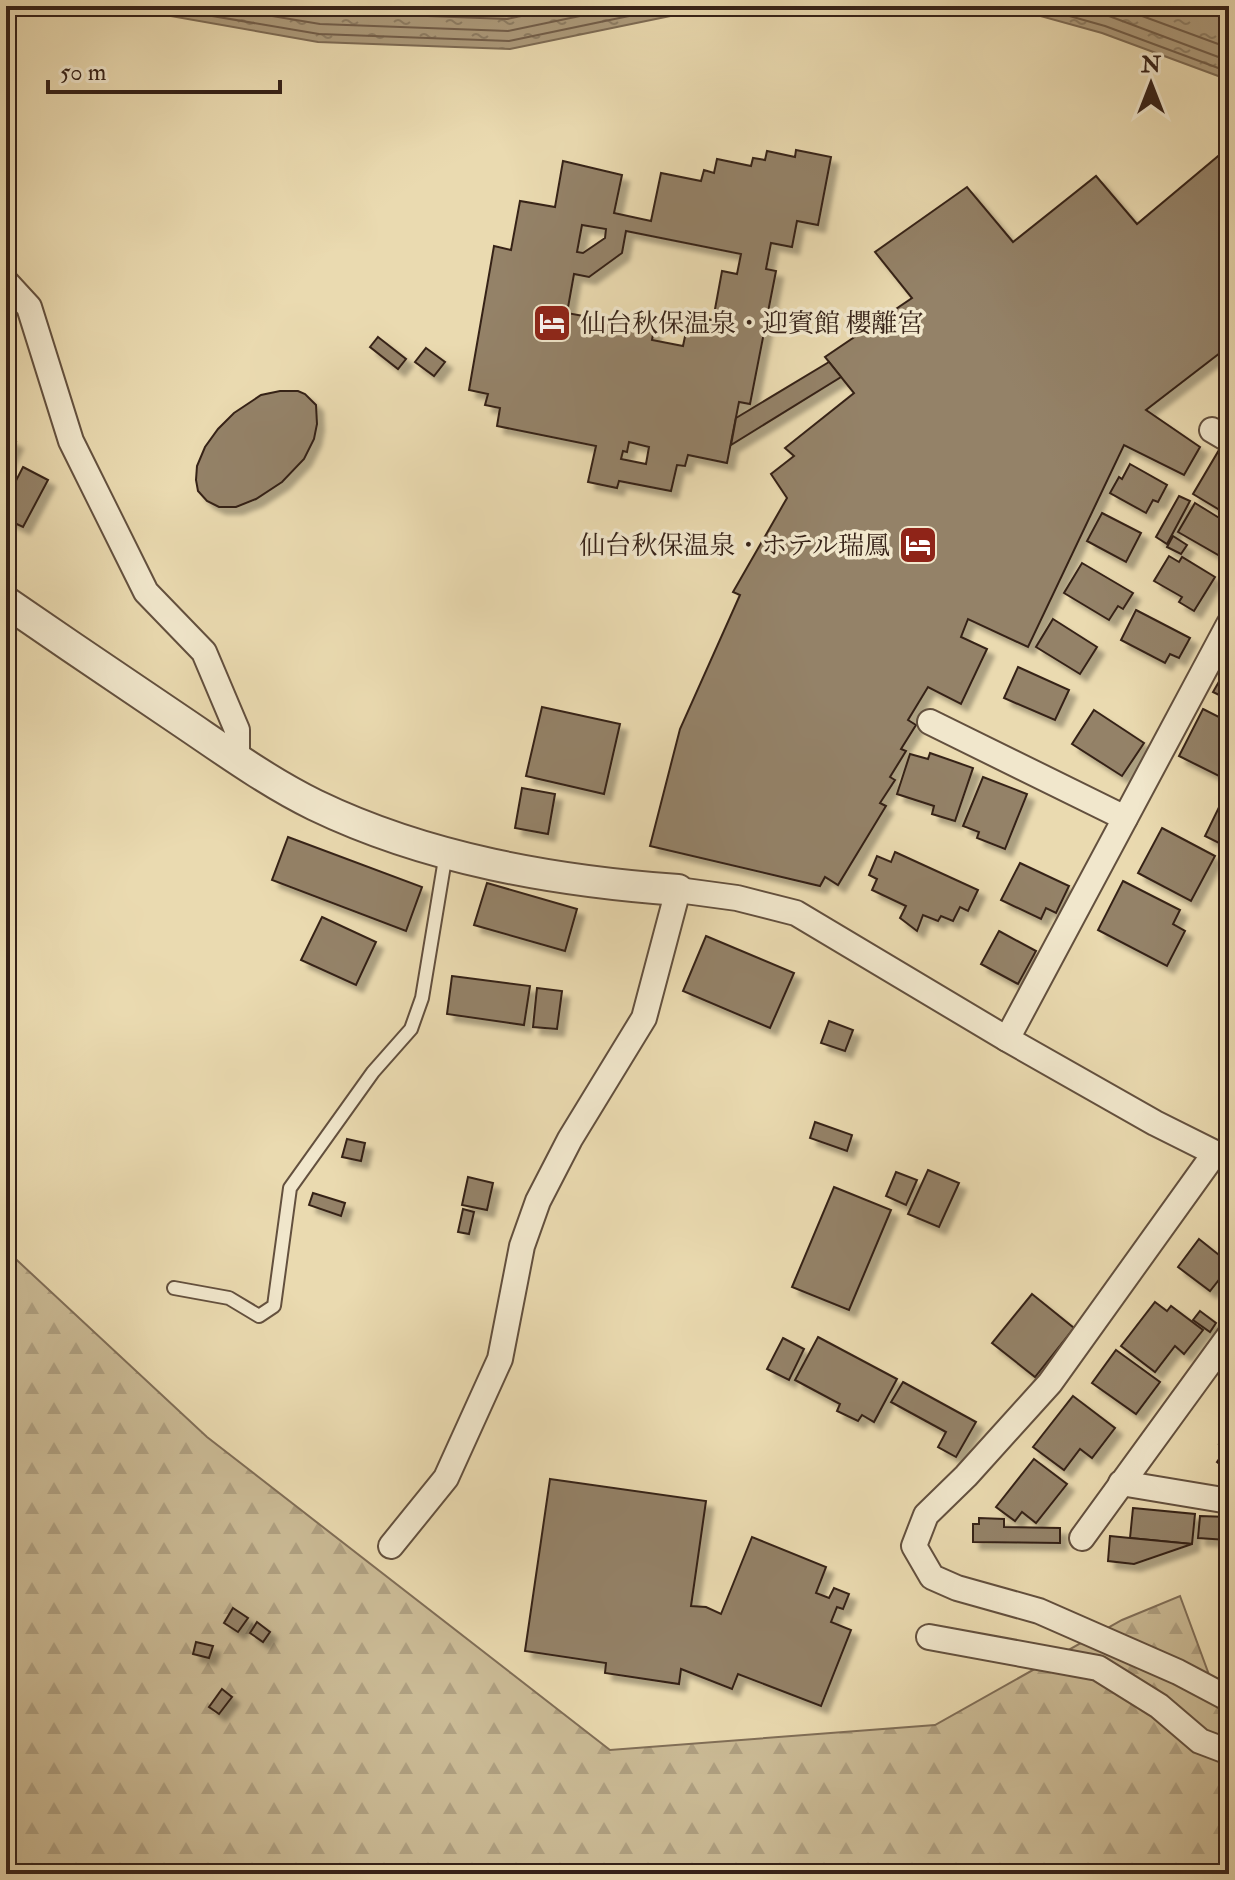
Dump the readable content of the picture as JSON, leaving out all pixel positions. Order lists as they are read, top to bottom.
{
  "places": {
    "hotel": ["仙台秋保温泉・迎賓館 櫻離宮", "仙台秋保温泉・ホテル瑞鳳"]
  },
  "scale_bar": "50 m",
  "north": "top"
}
